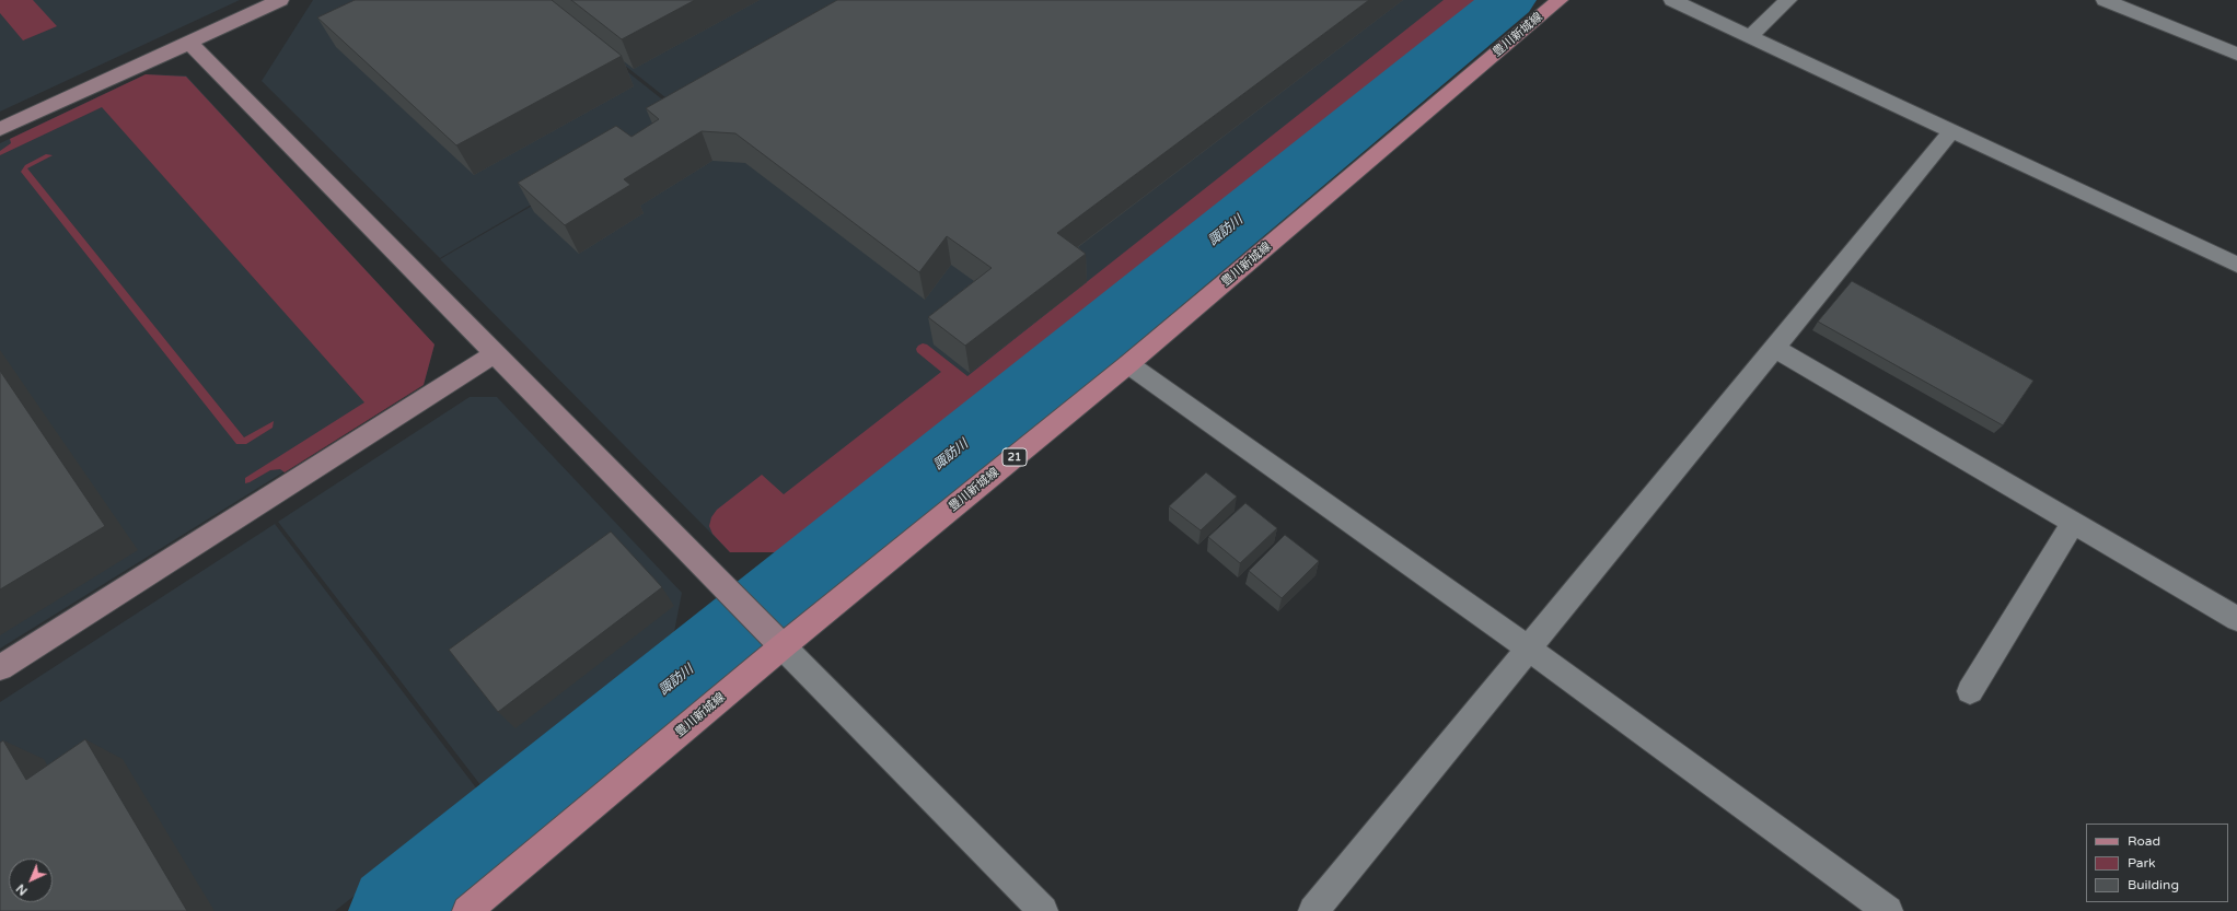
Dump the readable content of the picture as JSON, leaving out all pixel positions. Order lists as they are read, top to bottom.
{
  "streets": {
    "main road": ["豊川新城線", "21"]
  },
  "water": ["諏訪川"],
  "legend": ["Road", "Park", "Building"],
  "north": "bottom left"
}
